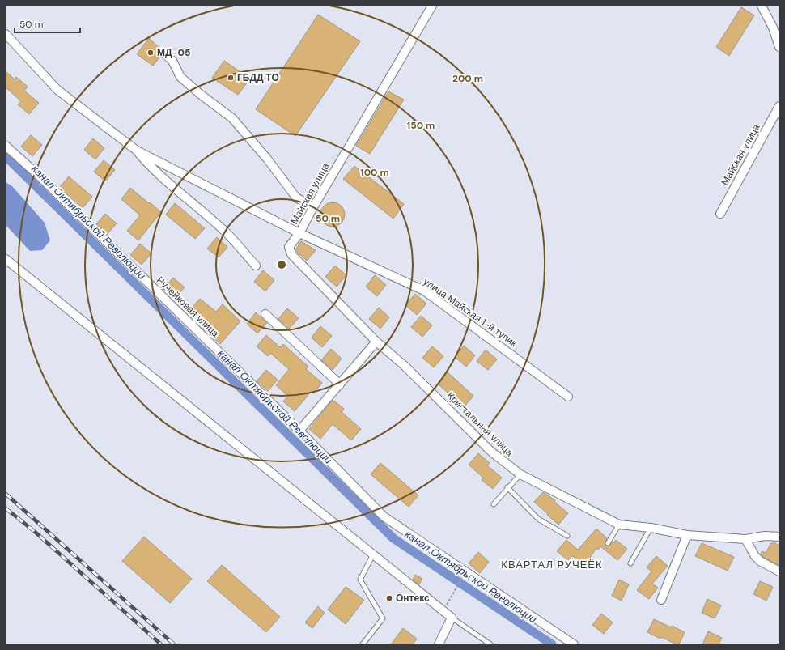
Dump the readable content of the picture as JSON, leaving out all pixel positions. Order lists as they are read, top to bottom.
{
  "streets": {
    "street": [
      "Майская улица",
      "Ручейковая улица",
      "улица Майская 1-й тупик",
      "Кристальная улица"
    ]
  },
  "crossings": [
    ["Майская улица", "улица Майская 1-й тупик"],
    ["Майская улица", "Кристальная улица"],
    ["улица Майская 1-й тупик", "Кристальная улица"]
  ],
  "districts": ["КВАРТАЛ РУЧЕЁК"],
  "water": ["канал Октябрьской Революции"],
  "places": ["МД-05", "ГБДД ТО", "Онтекс"],
  "scale_bar": "50 m",
  "rings": [
    "200 m",
    "150 m",
    "100 m",
    "50 m"
  ]
}
